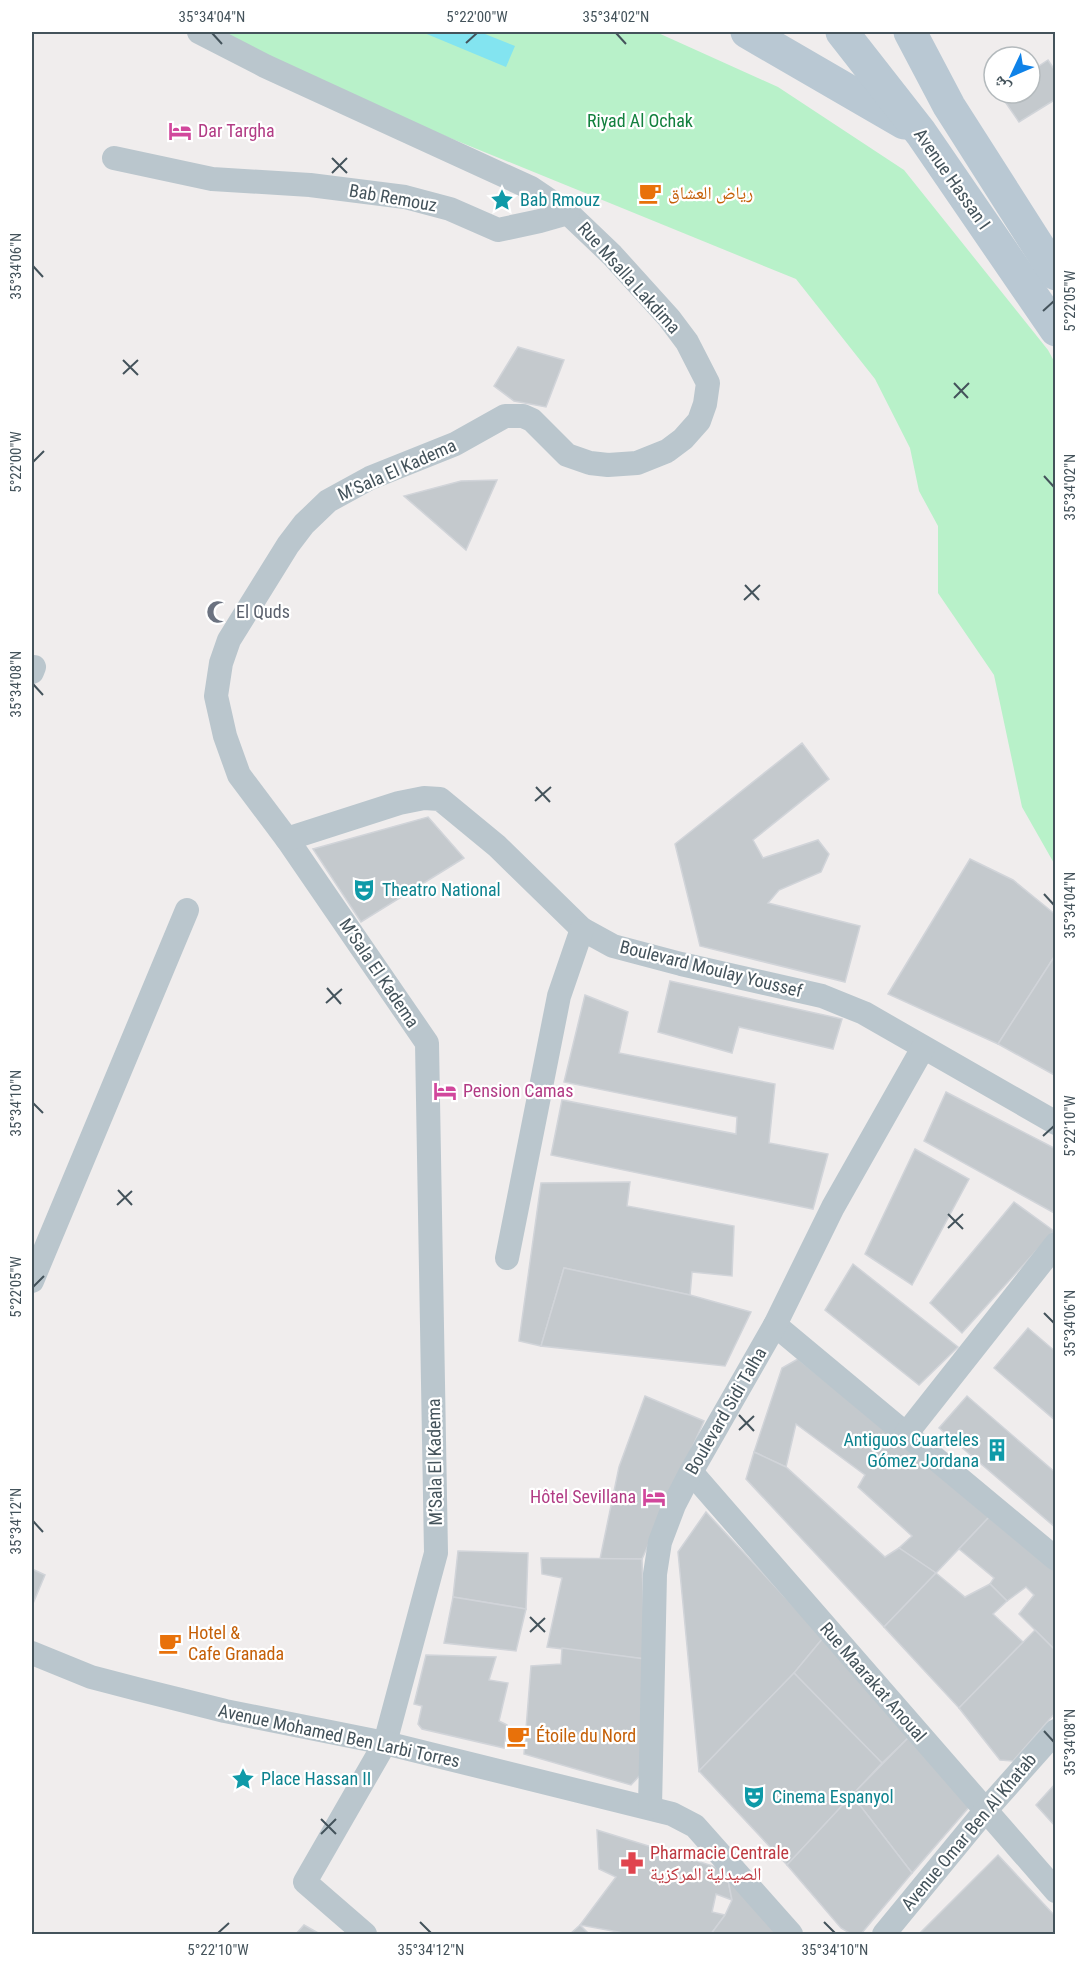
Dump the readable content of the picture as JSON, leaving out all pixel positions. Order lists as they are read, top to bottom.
{
  "streets": {
    "main road": ["Avenue Hassan I"],
    "street": [
      "Bab Remouz",
      "Rue Msalla Lakdima",
      "M’Sala El Kadema",
      "Boulevard Moulay Youssef",
      "Boulevard Sidi Talha",
      "Rue Maarakat Anoual",
      "Avenue Mohamed Ben Larbi Torres",
      "Avenue Omar Ben Al Khatab"
    ]
  },
  "crossings": [
    ["Bab Remouz", "Rue Msalla Lakdima"],
    ["Rue Msalla Lakdima", "M’Sala El Kadema"],
    ["M’Sala El Kadema", "Boulevard Moulay Youssef"],
    ["M’Sala El Kadema", "Avenue Mohamed Ben Larbi Torres"],
    ["Boulevard Moulay Youssef", "Boulevard Sidi Talha"],
    ["Boulevard Sidi Talha", "Rue Maarakat Anoual"],
    ["Boulevard Sidi Talha", "Avenue Mohamed Ben Larbi Torres"],
    ["Rue Maarakat Anoual", "Avenue Omar Ben Al Khatab"]
  ],
  "parks": ["Riyad Al Ochak"],
  "places": {
    "hotel": ["Dar Targha", "Pension Camas", "Hôtel Sevillana"],
    "cafe": ["رياض العشاق", "Hotel & Cafe Granada", "Étoile du Nord"],
    "place": ["Bab Rmouz", "Place Hassan II"],
    "mosque": ["El Quds"],
    "theatre": ["Theatro National", "Cinema Espanyol"],
    "building": ["Antiguos Cuarteles Gómez Jordana"],
    "pharmacy": ["Pharmacie Centrale الصيدلية المركزية"]
  },
  "north": "bottom left",
  "coordinates": [
    "35°34'04\"N",
    "5°22'00\"W",
    "35°34'02\"N",
    "35°34'06\"N",
    "5°22'05\"W",
    "35°34'08\"N",
    "35°34'10\"N",
    "5°22'10\"W",
    "35°34'12\"N"
  ]
}
